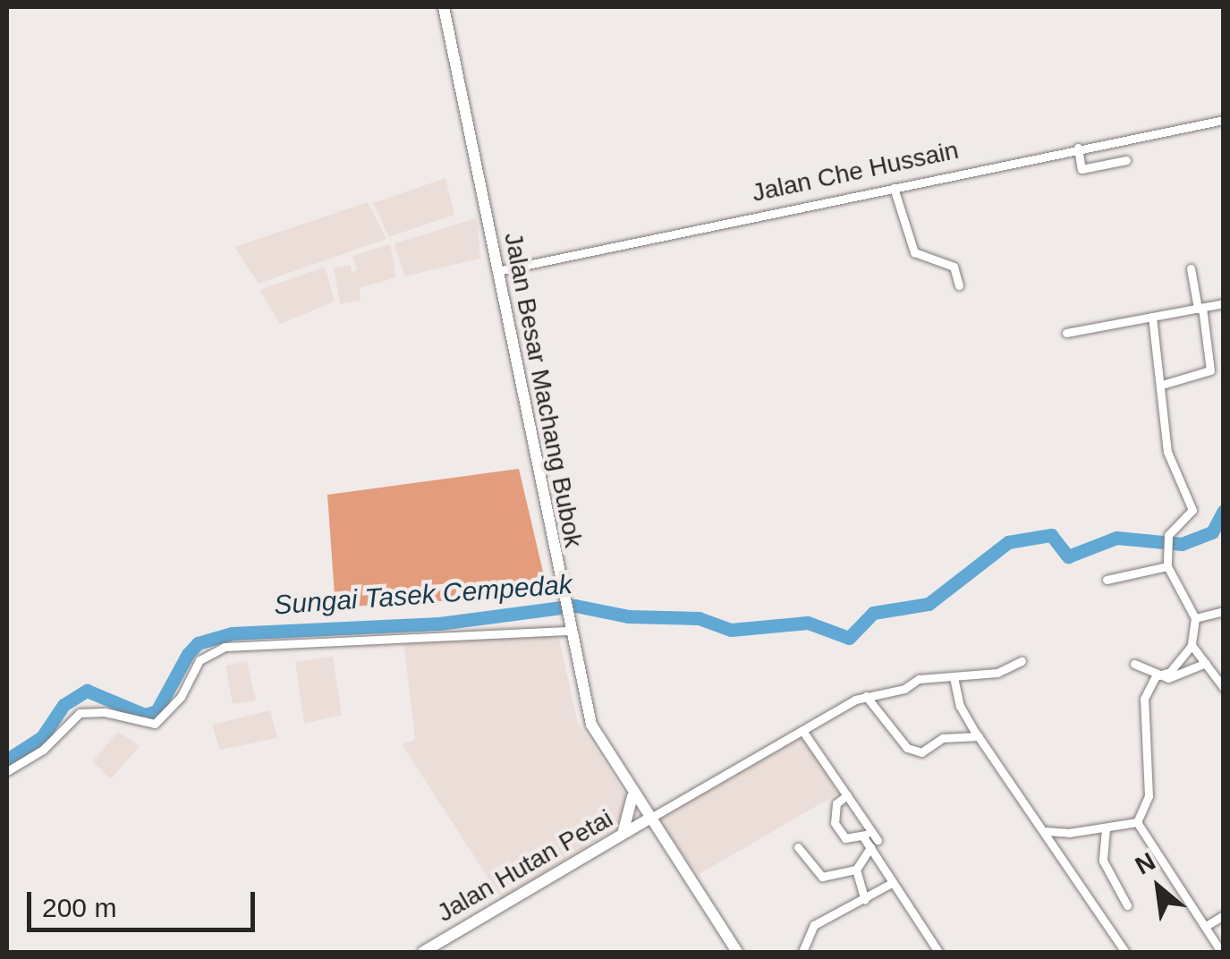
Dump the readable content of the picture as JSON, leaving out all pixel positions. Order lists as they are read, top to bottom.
{
  "streets": {
    "main road": ["Jalan Besar Machang Bubok", "Jalan Hutan Petai"],
    "street": ["Jalan Che Hussain"]
  },
  "crossings": [
    ["Jalan Che Hussain", "Jalan Besar Machang Bubok"],
    ["Jalan Besar Machang Bubok", "Jalan Hutan Petai"]
  ],
  "water": ["Sungai Tasek Cempedak"],
  "scale_bar": "200 m",
  "north": "top left"
}
